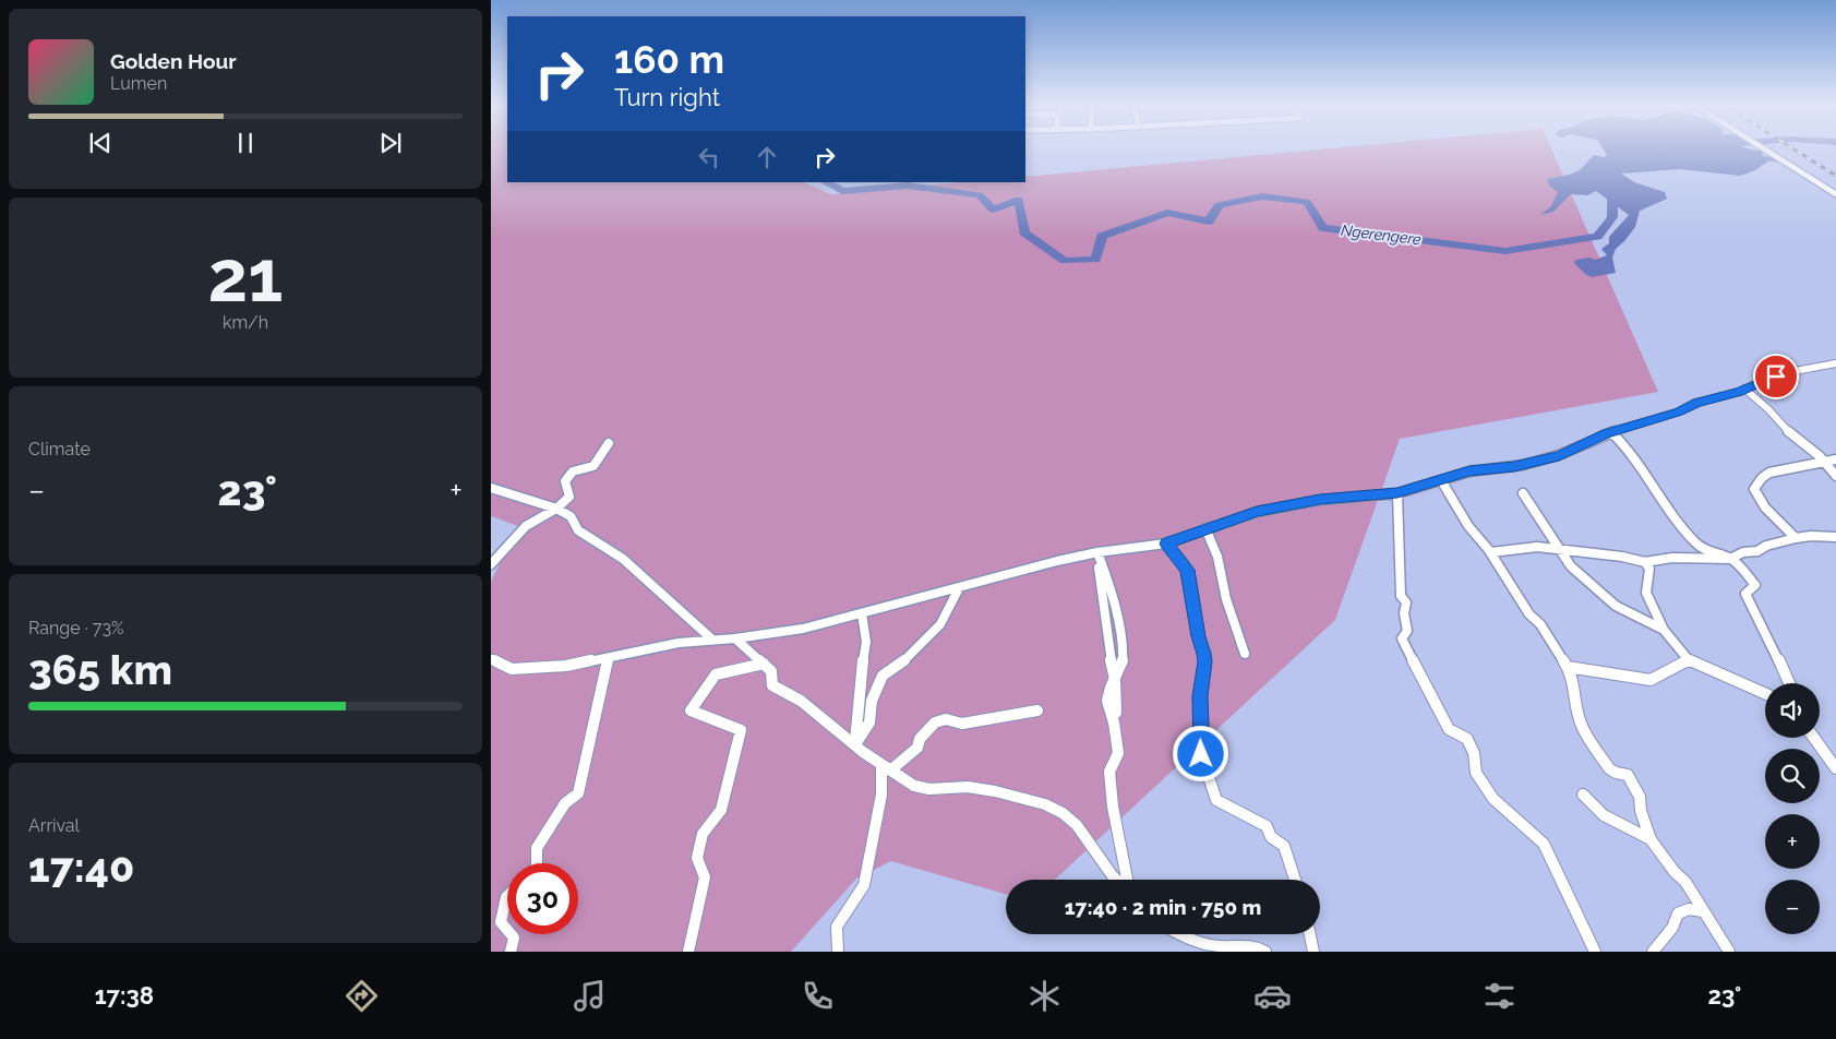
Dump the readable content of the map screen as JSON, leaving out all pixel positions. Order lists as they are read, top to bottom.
{
  "water": ["Ngerengere"],
  "page": {
    "turn": ["160 m", "Turn right"],
    "song": ["Golden Hour", "Lumen"],
    "tile": [
      ["21", "km/h"],
      "Climate",
      ["Range · 73%", "365 km"],
      ["Arrival", "17:40"]
    ],
    "heat": ["−", "23°", "+"],
    "map_buttons": ["+", "−"],
    "limit": "30",
    "trip": "17:40 · 2 min · 750 m",
    "tabs": ["17:38", "23°"]
  }
}
